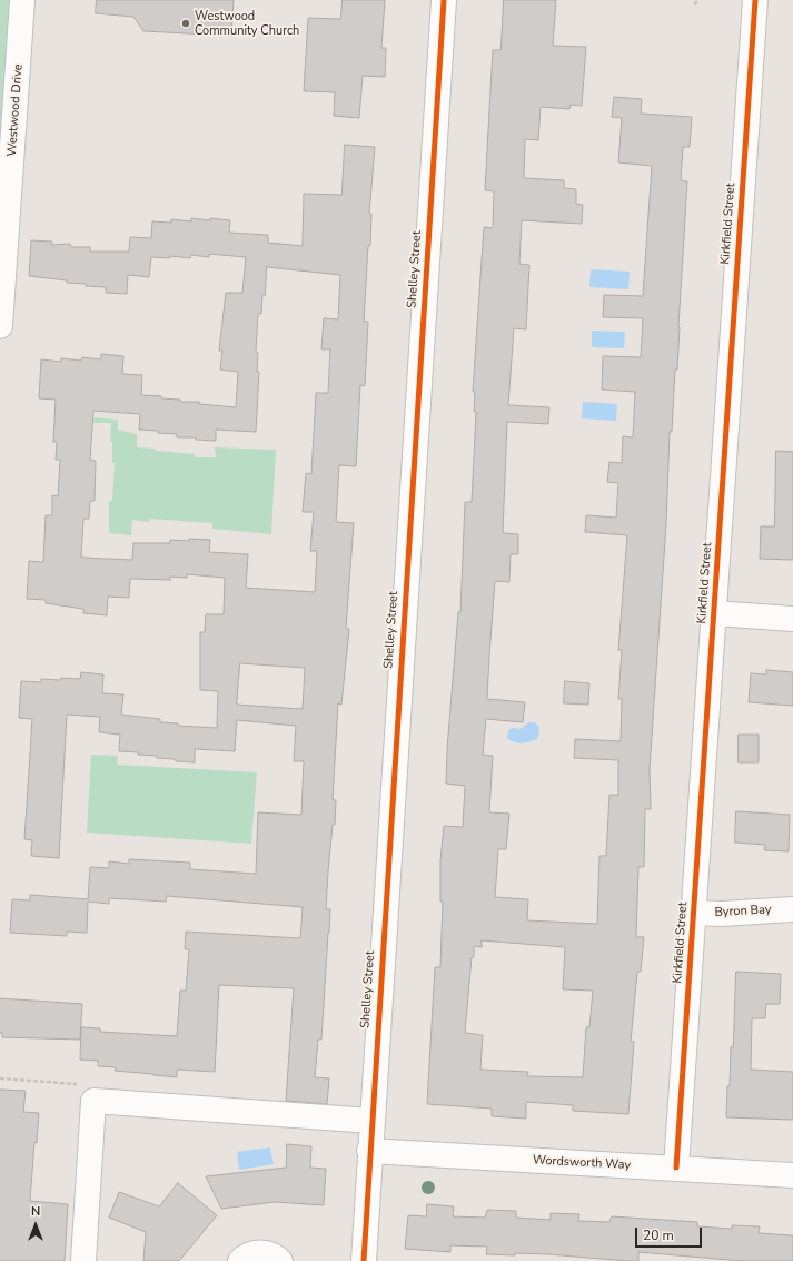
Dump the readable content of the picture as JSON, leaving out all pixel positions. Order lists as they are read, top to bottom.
{
  "streets": {
    "street": [
      "Westwood Drive",
      "Kirkfield Street",
      "Shelley Street",
      "Byron Bay",
      "Wordsworth Way"
    ]
  },
  "crossings": [
    ["Kirkfield Street", "Byron Bay"],
    ["Kirkfield Street", "Wordsworth Way"],
    ["Shelley Street", "Wordsworth Way"]
  ],
  "places": ["Westwood Community Church"],
  "scale_bar": "20 m",
  "north": "top"
}
